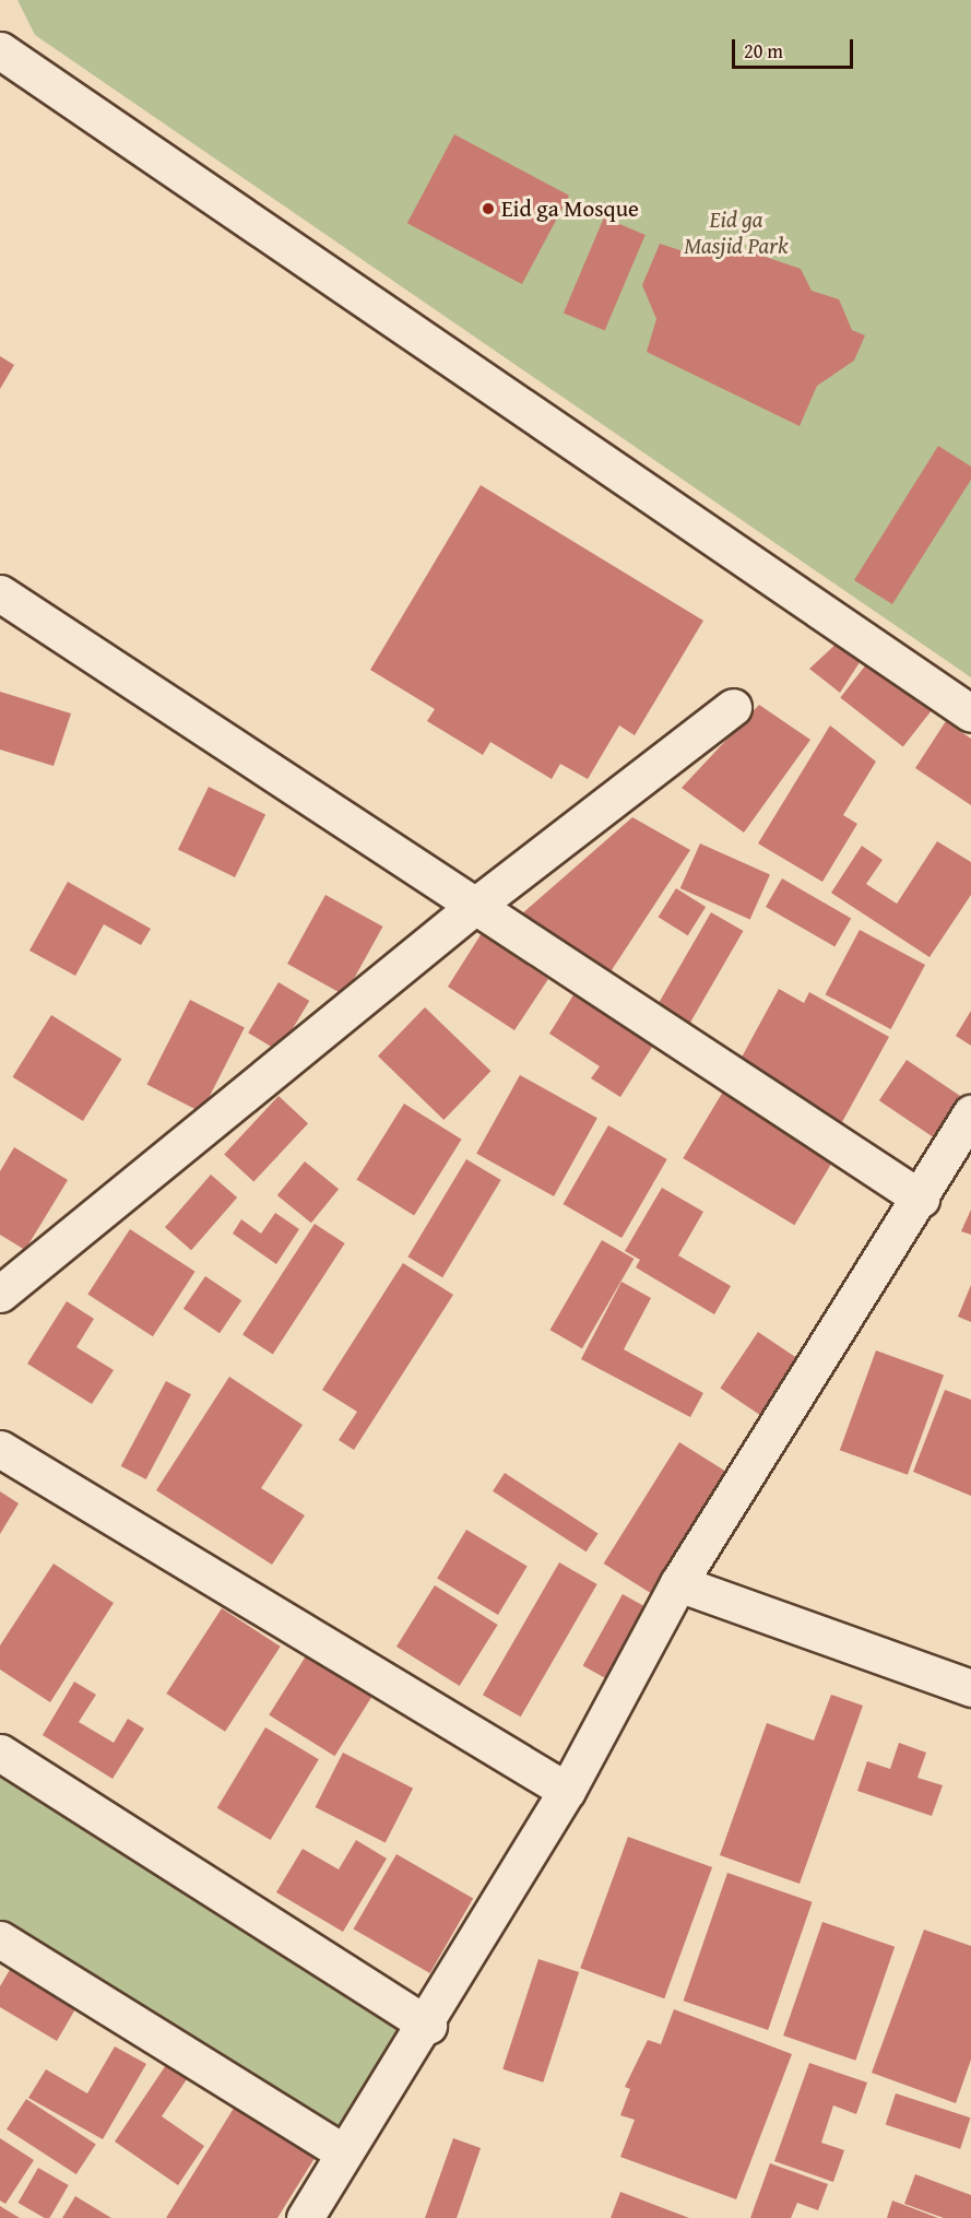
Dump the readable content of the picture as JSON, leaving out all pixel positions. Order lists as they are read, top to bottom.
{
  "parks": ["Eid ga Masjid Park"],
  "places": ["Eid ga Mosque"],
  "scale_bar": "20 m"
}
